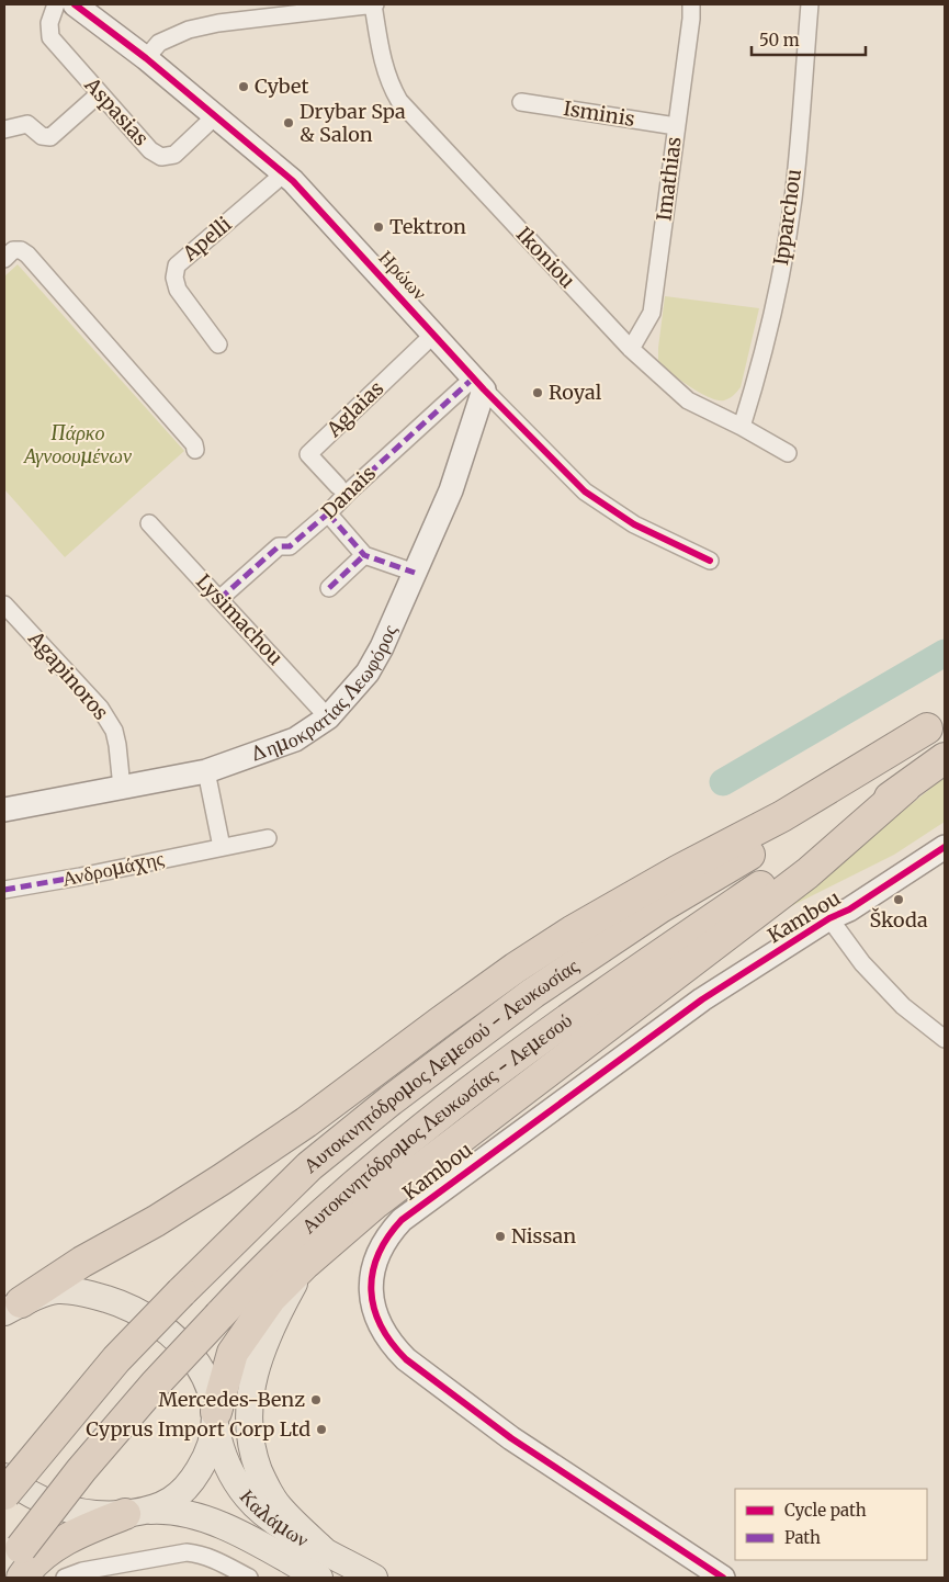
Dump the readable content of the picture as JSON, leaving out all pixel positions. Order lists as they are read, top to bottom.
{
  "streets": {
    "highway": ["Αυτοκινητόδρομος Λεμεσού - Λευκωσίας", "Αυτοκινητόδρομος Λευκωσίας - Λεμεσού"],
    "main road": ["Καλάμων"],
    "street": [
      "Aspasias",
      "Isminis",
      "Imathias",
      "Ipparchou",
      "Apelli",
      "Ikoniou",
      "Ηρώων",
      "Aglaias",
      "Danais",
      "Lysimachou",
      "Agapinoros",
      "Δημοκρατίας Λεωφόρος",
      "Ανδρομάχης",
      "Kambou"
    ]
  },
  "crossings": [
    ["Aspasias", "Ηρώων"],
    ["Isminis", "Imathias"],
    ["Imathias", "Ikoniou"],
    ["Ipparchou", "Ikoniou"],
    ["Apelli", "Ηρώων"],
    ["Ηρώων", "Aglaias"],
    ["Ηρώων", "Danais"],
    ["Ηρώων", "Δημοκρατίας Λεωφόρος"],
    ["Danais", "Lysimachou"],
    ["Danais", "Δημοκρατίας Λεωφόρος"],
    ["Lysimachou", "Δημοκρατίας Λεωφόρος"],
    ["Agapinoros", "Δημοκρατίας Λεωφόρος"]
  ],
  "parks": ["Πάρκο Αγνοουμένων"],
  "places": [
    "Cybet",
    "Drybar Spa & Salon",
    "Tektron",
    "Royal",
    "Škoda",
    "Nissan",
    "Mercedes-Benz",
    "Cyprus Import Corp Ltd"
  ],
  "legend": ["Cycle path", "Path"],
  "scale_bar": "50 m"
}
